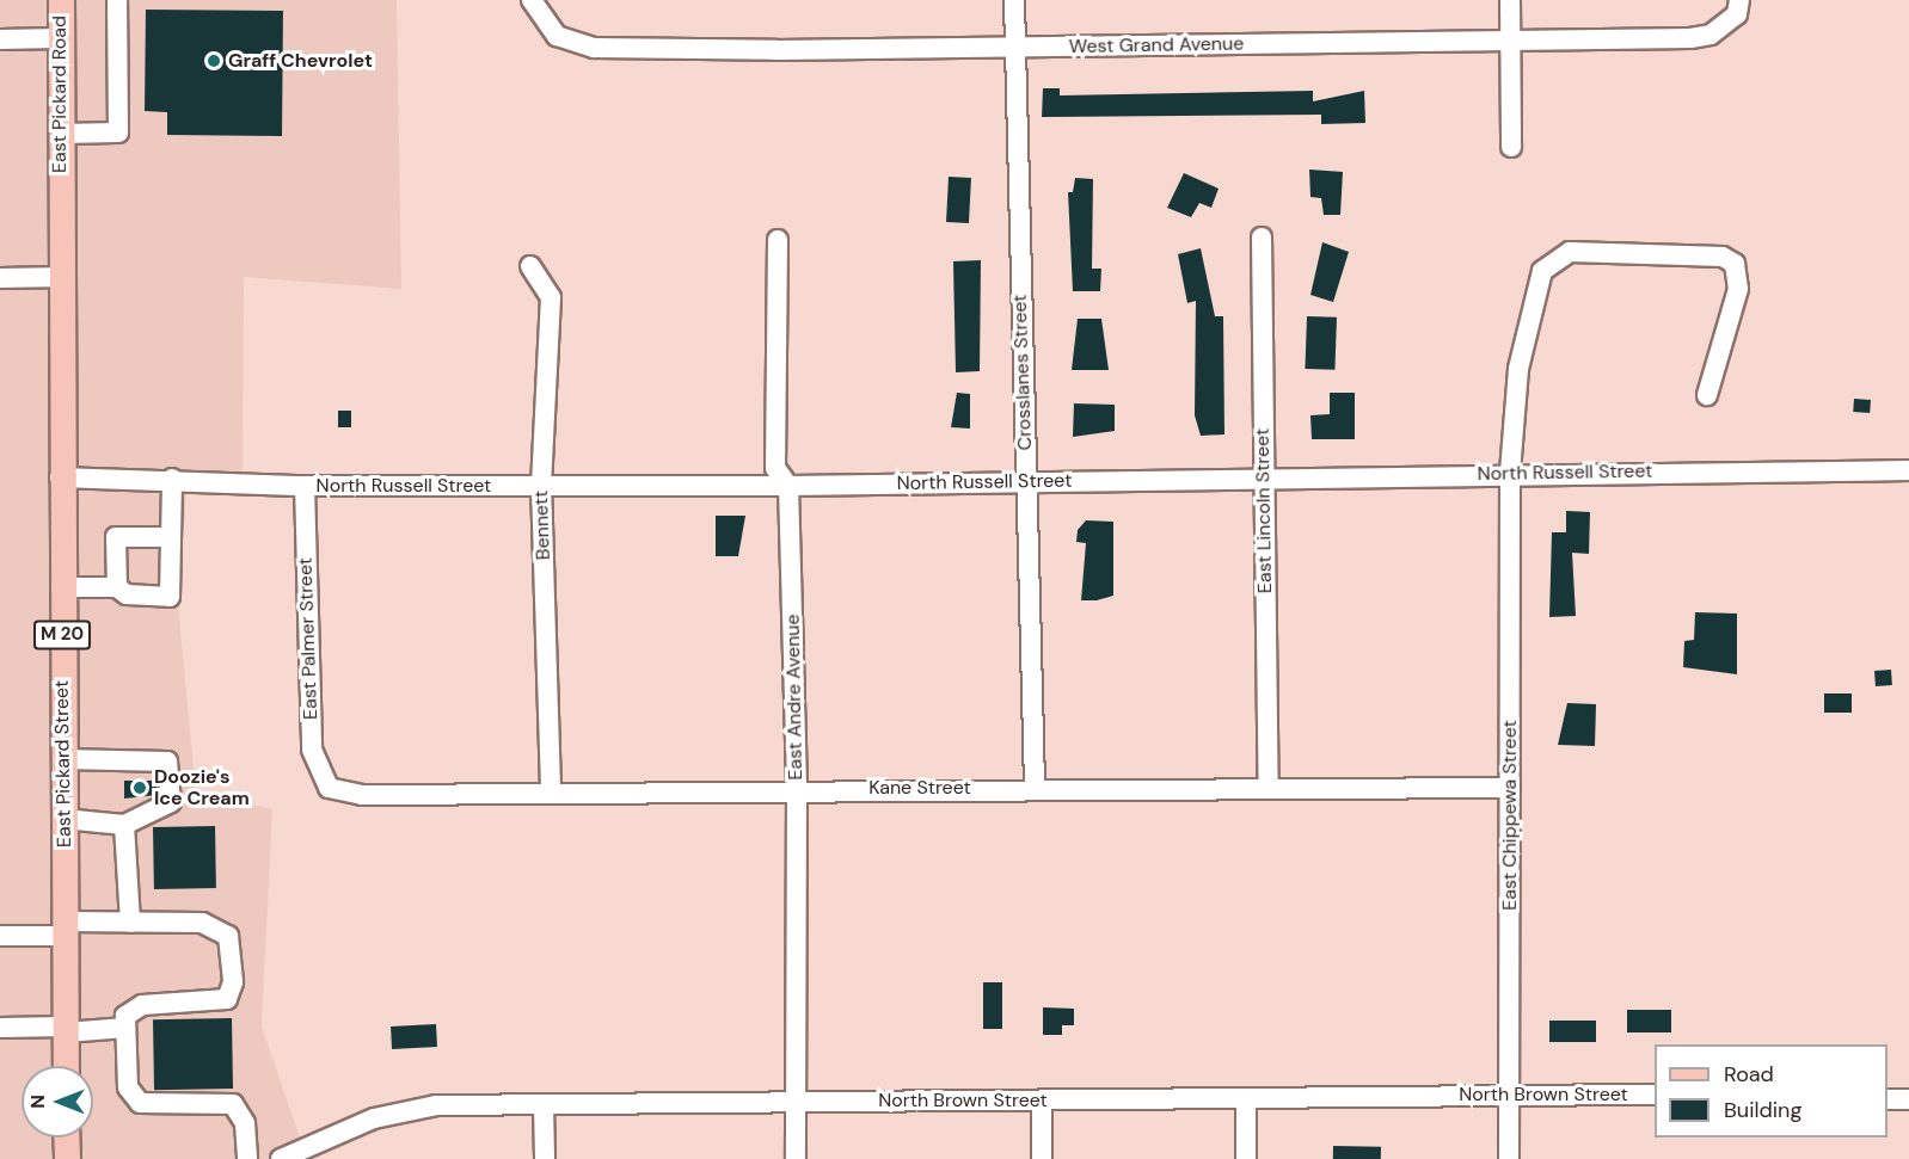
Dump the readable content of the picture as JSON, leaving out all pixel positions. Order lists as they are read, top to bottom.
{
  "streets": {
    "main road": ["East Pickard Road", "M 20", "East Pickard Street"],
    "street": [
      "West Grand Avenue",
      "Crosslanes Street",
      "North Russell Street",
      "East Lincoln Street",
      "Bennett",
      "East Palmer Street",
      "East Andre Avenue",
      "Kane Street",
      "East Chippewa Street",
      "North Brown Street"
    ]
  },
  "crossings": [
    ["West Grand Avenue", "Crosslanes Street"],
    ["East Pickard Road", "East Pickard Street"],
    ["Crosslanes Street", "North Russell Street"],
    ["Crosslanes Street", "Kane Street"],
    ["North Russell Street", "East Lincoln Street"],
    ["North Russell Street", "Bennett"],
    ["North Russell Street", "East Palmer Street"],
    ["North Russell Street", "East Andre Avenue"],
    ["North Russell Street", "East Pickard Street"],
    ["North Russell Street", "East Chippewa Street"],
    ["East Lincoln Street", "Kane Street"],
    ["Bennett", "Kane Street"],
    ["East Palmer Street", "Kane Street"],
    ["East Andre Avenue", "Kane Street"],
    ["East Andre Avenue", "North Brown Street"],
    ["Kane Street", "East Chippewa Street"],
    ["East Chippewa Street", "North Brown Street"]
  ],
  "places": ["Graff Chevrolet", "Doozie's Ice Cream"],
  "legend": ["Road", "Building"],
  "north": "left"
}
